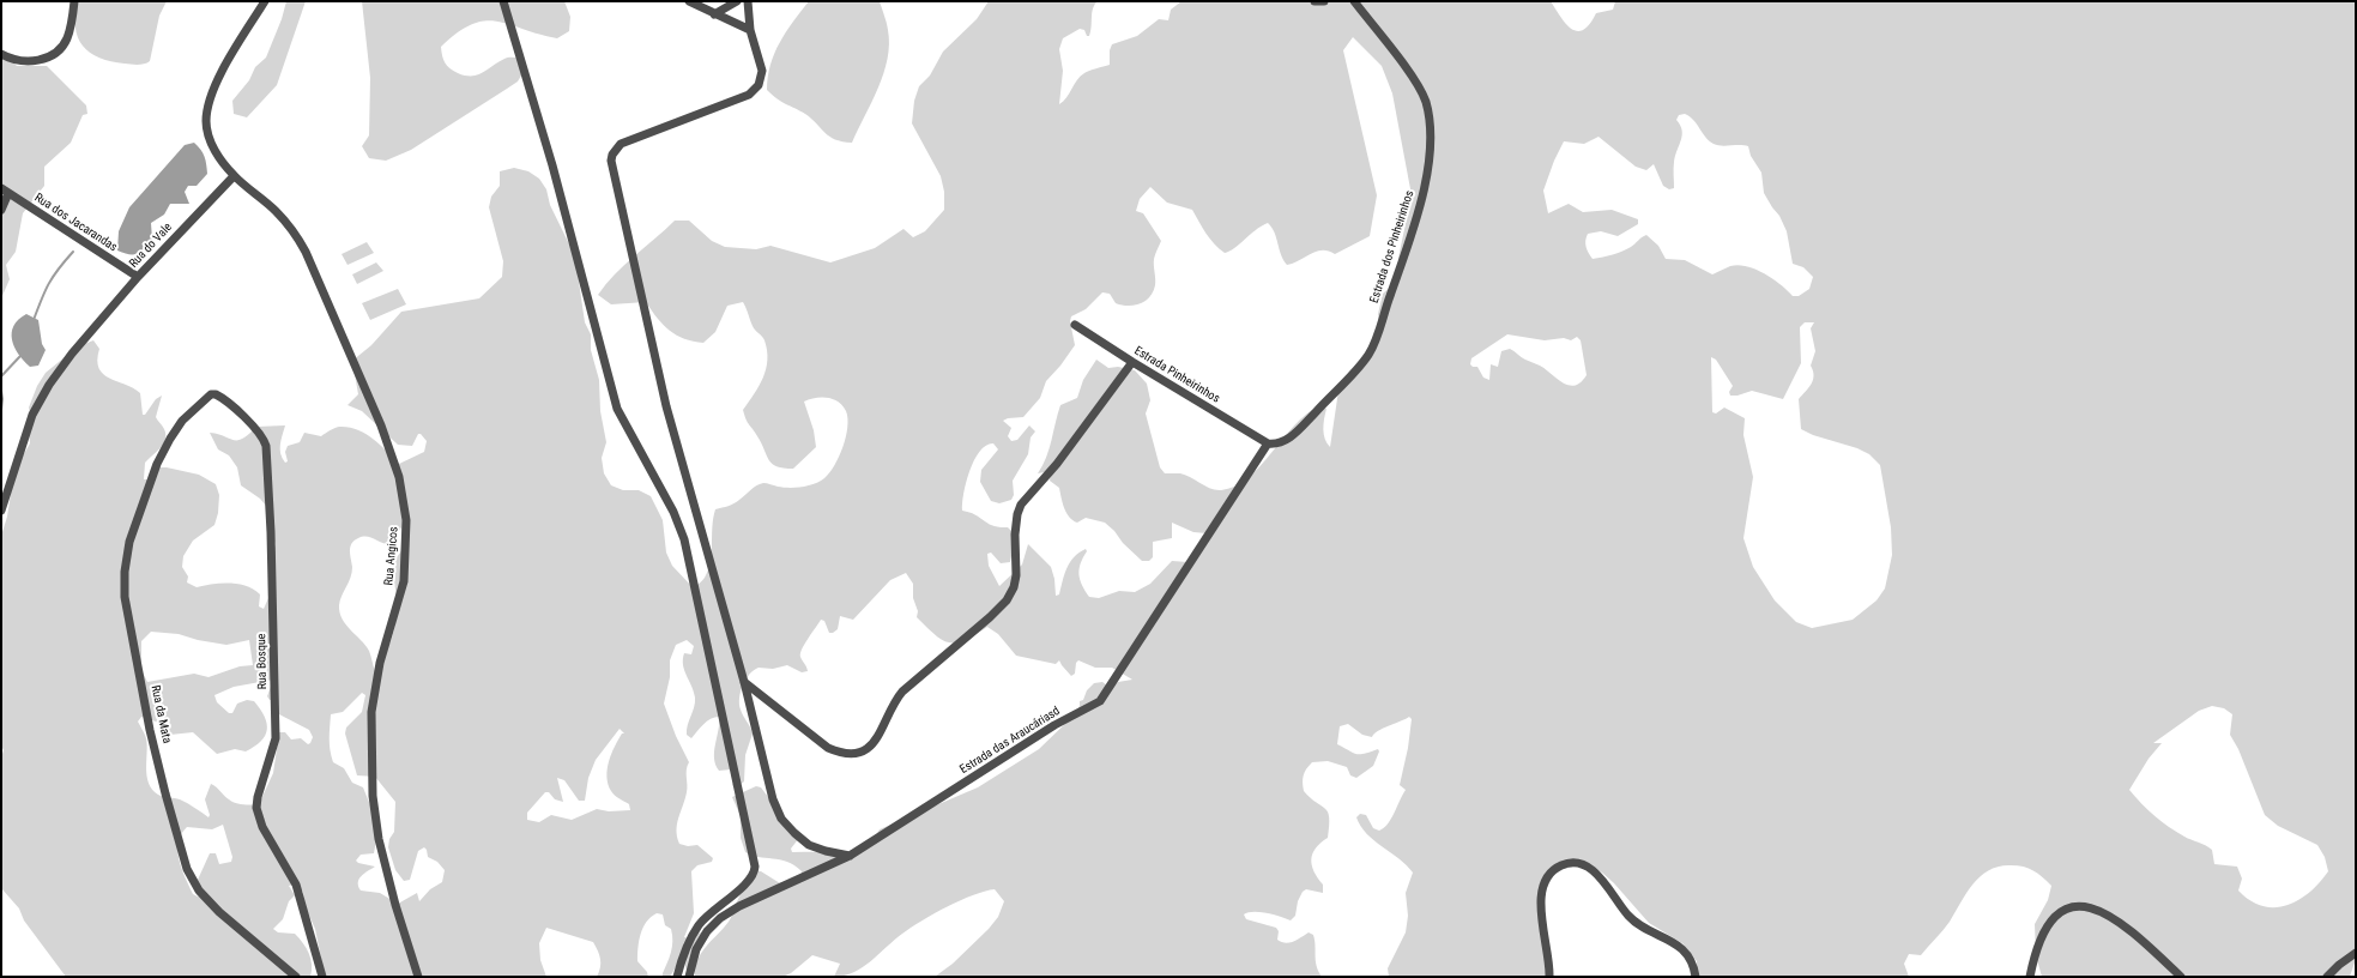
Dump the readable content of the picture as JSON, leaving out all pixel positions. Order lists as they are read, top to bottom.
{
  "streets": {
    "street": [
      "Rua dos Jacarandas",
      "Rua do Vale",
      "Estrada dos Pinheirinhos",
      "Estrada Pinheirinhos",
      "Rua Angicos",
      "Rua Bosque",
      "Rua da Mata",
      "Estrada das Araucáriasd"
    ]
  },
  "crossings": [
    ["Rua dos Jacarandas", "Rua do Vale"],
    ["Rua do Vale", "Rua Angicos"],
    ["Estrada dos Pinheirinhos", "Estrada Pinheirinhos"],
    ["Estrada dos Pinheirinhos", "Estrada das Araucáriasd"],
    ["Estrada Pinheirinhos", "Estrada das Araucáriasd"],
    ["Rua Bosque", "Rua da Mata"]
  ]
}
